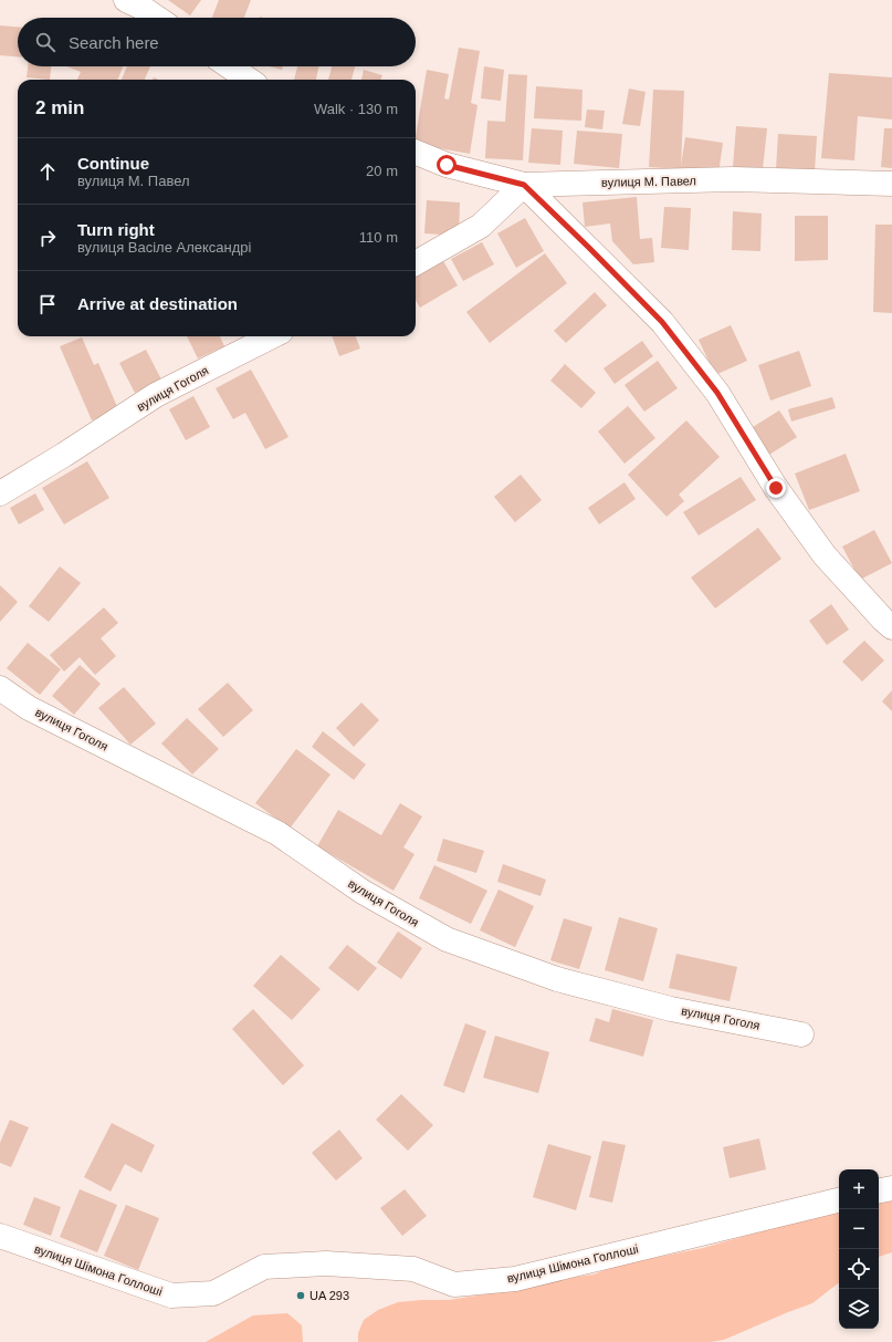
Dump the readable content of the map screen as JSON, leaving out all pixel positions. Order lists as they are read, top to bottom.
{
  "streets": {
    "street": ["вулиця М. Павел", "вулиця Гоголя", "вулиця Шімона Голлоші"]
  },
  "places": ["UA 293"],
  "page": {
    "search": "Search here",
    "heading": ["2 min", "Walk · 130 m"],
    "list": [
      ["Continue", "вулиця М. Павел", "20 m"],
      ["Turn right", "вулиця Васіле Александрі", "110 m"],
      "Arrive at destination"
    ],
    "map_buttons": ["+", "−"]
  }
}
